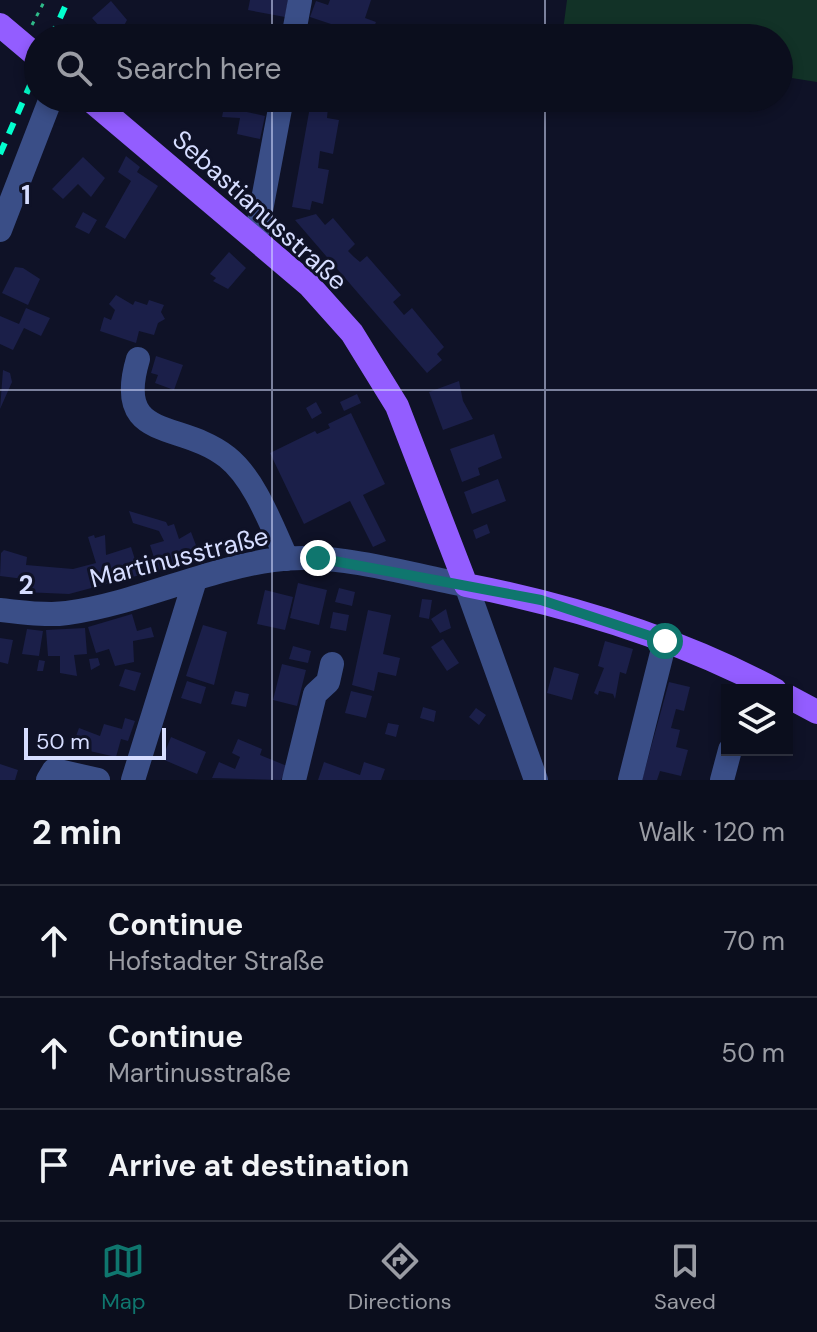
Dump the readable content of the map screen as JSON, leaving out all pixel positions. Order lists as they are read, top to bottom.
{
  "streets": {
    "main road": ["Sebastianusstraße"],
    "street": ["Martinusstraße"]
  },
  "crossings": [
    ["Sebastianusstraße", "Martinusstraße"]
  ],
  "scale_bar": "50 m",
  "page": {
    "search": "Search here",
    "scale": "50 m",
    "heading": ["2 min", "Walk · 120 m"],
    "list": [
      ["Continue", "Hofstadter Straße", "70 m"],
      ["Continue", "Martinusstraße", "50 m"],
      "Arrive at destination"
    ],
    "nav": ["Map", "Directions", "Saved"]
  },
  "grid": {
    "rows": ["1", "2"]
  }
}
